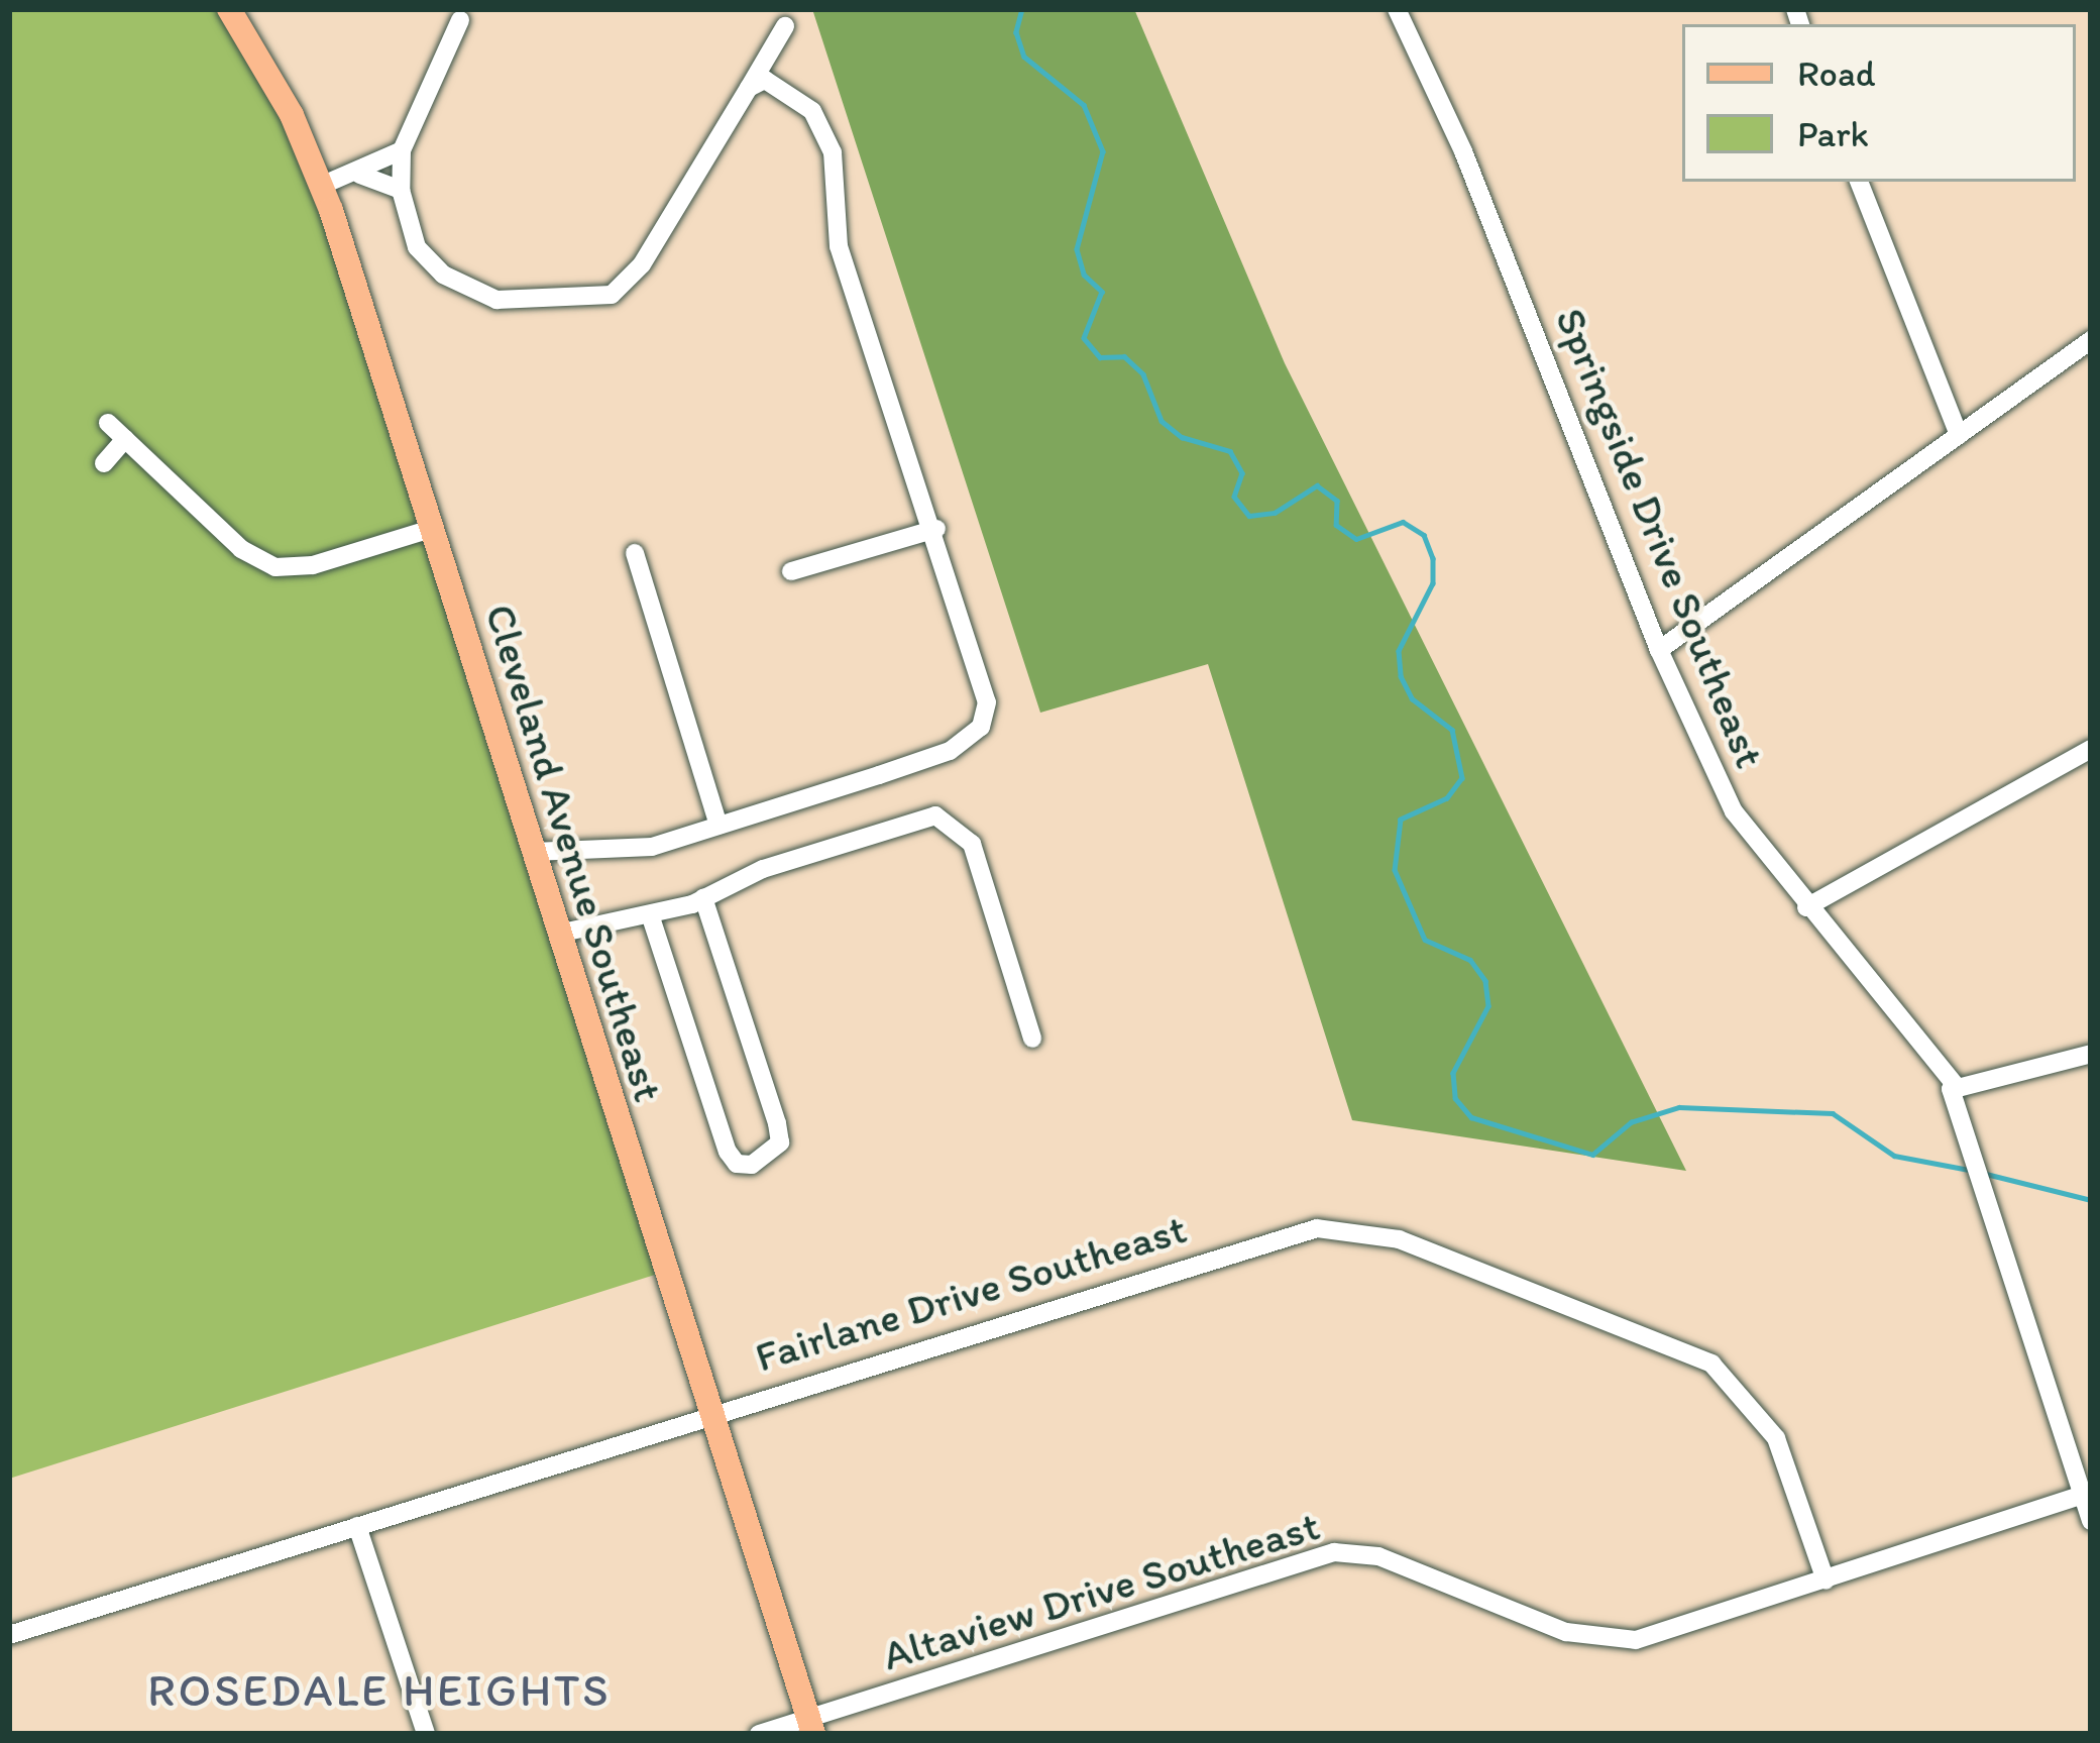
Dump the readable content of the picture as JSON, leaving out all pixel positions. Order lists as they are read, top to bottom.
{
  "streets": {
    "main road": ["Cleveland Avenue Southeast"],
    "street": ["Springside Drive Southeast", "Fairlane Drive Southeast", "Altaview Drive Southeast"]
  },
  "crossings": [
    ["Springside Drive Southeast", "Altaview Drive Southeast"],
    ["Cleveland Avenue Southeast", "Fairlane Drive Southeast"],
    ["Cleveland Avenue Southeast", "Altaview Drive Southeast"],
    ["Fairlane Drive Southeast", "Altaview Drive Southeast"]
  ],
  "districts": ["ROSEDALE HEIGHTS"],
  "legend": ["Road", "Park"]
}
